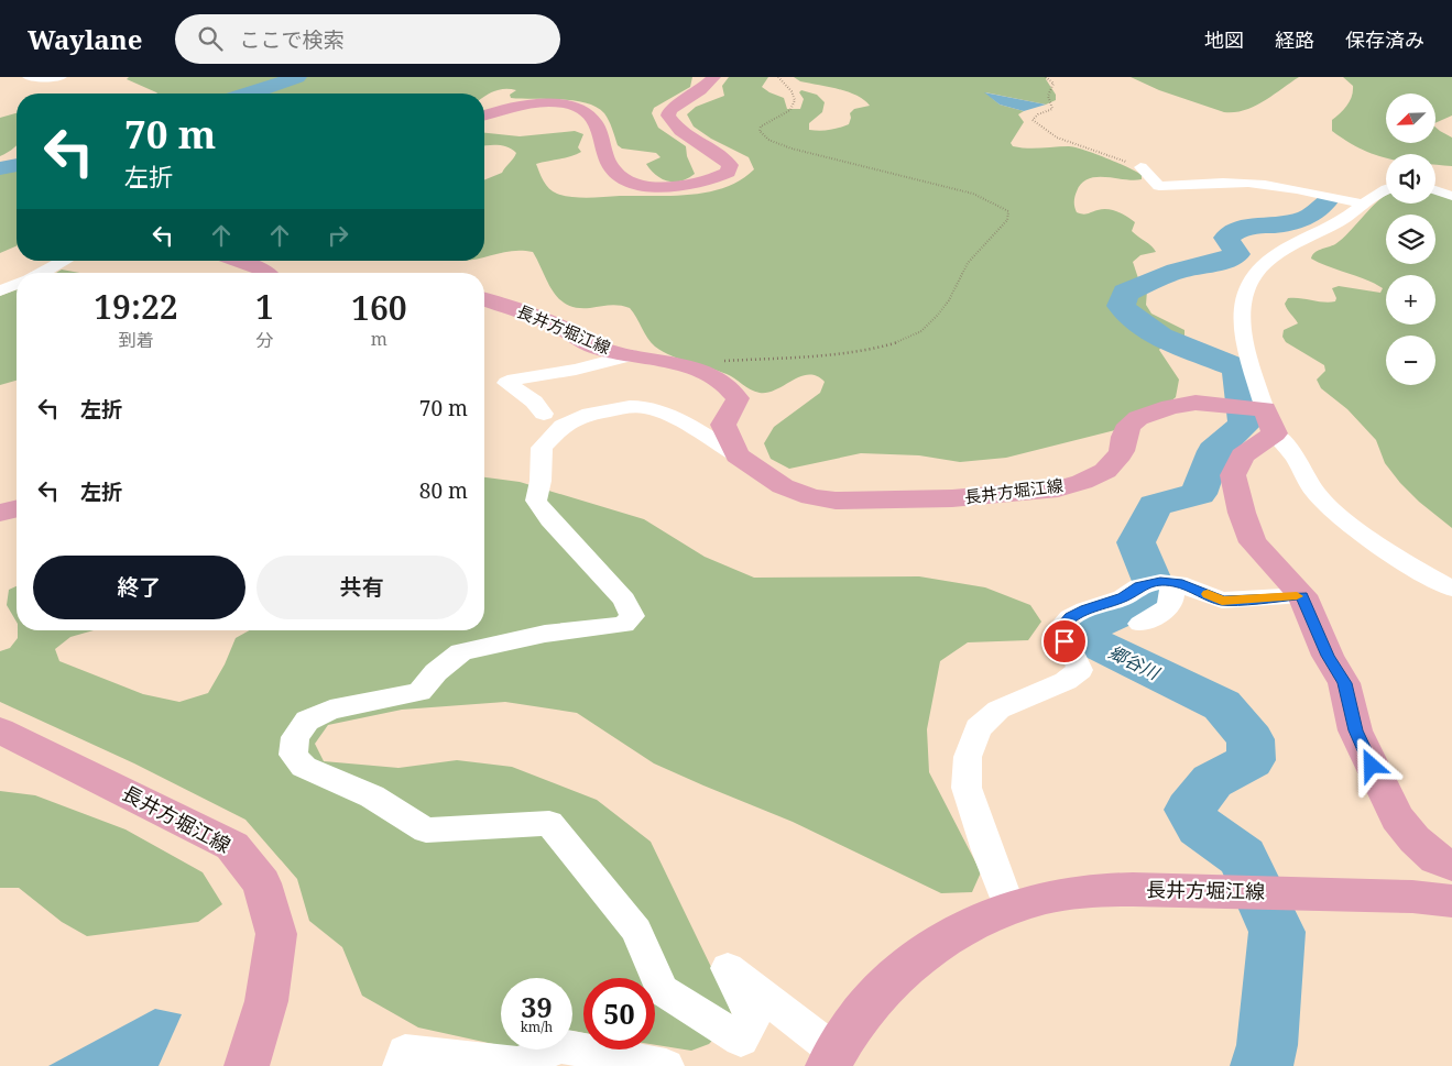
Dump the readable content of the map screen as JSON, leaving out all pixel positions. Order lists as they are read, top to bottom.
{
  "streets": {
    "main road": ["長井方堀江線"]
  },
  "water": ["郷谷川"],
  "north": "bottom left",
  "page": {
    "header": "Waylane",
    "search": "ここで検索",
    "nav": ["地図", "経路", "保存済み"],
    "map_buttons": ["+", "−"],
    "turn": ["70 m", "左折"],
    "eta": [
      "19:22",
      "到着",
      "1",
      "分",
      "160",
      "m"
    ],
    "list": [
      {
        "name": "左折",
        "value": "70 m"
      },
      {
        "name": "左折",
        "value": "80 m"
      }
    ],
    "buttons": ["終了", "共有"],
    "speed": "39 km/h",
    "limit": "50"
  }
}
